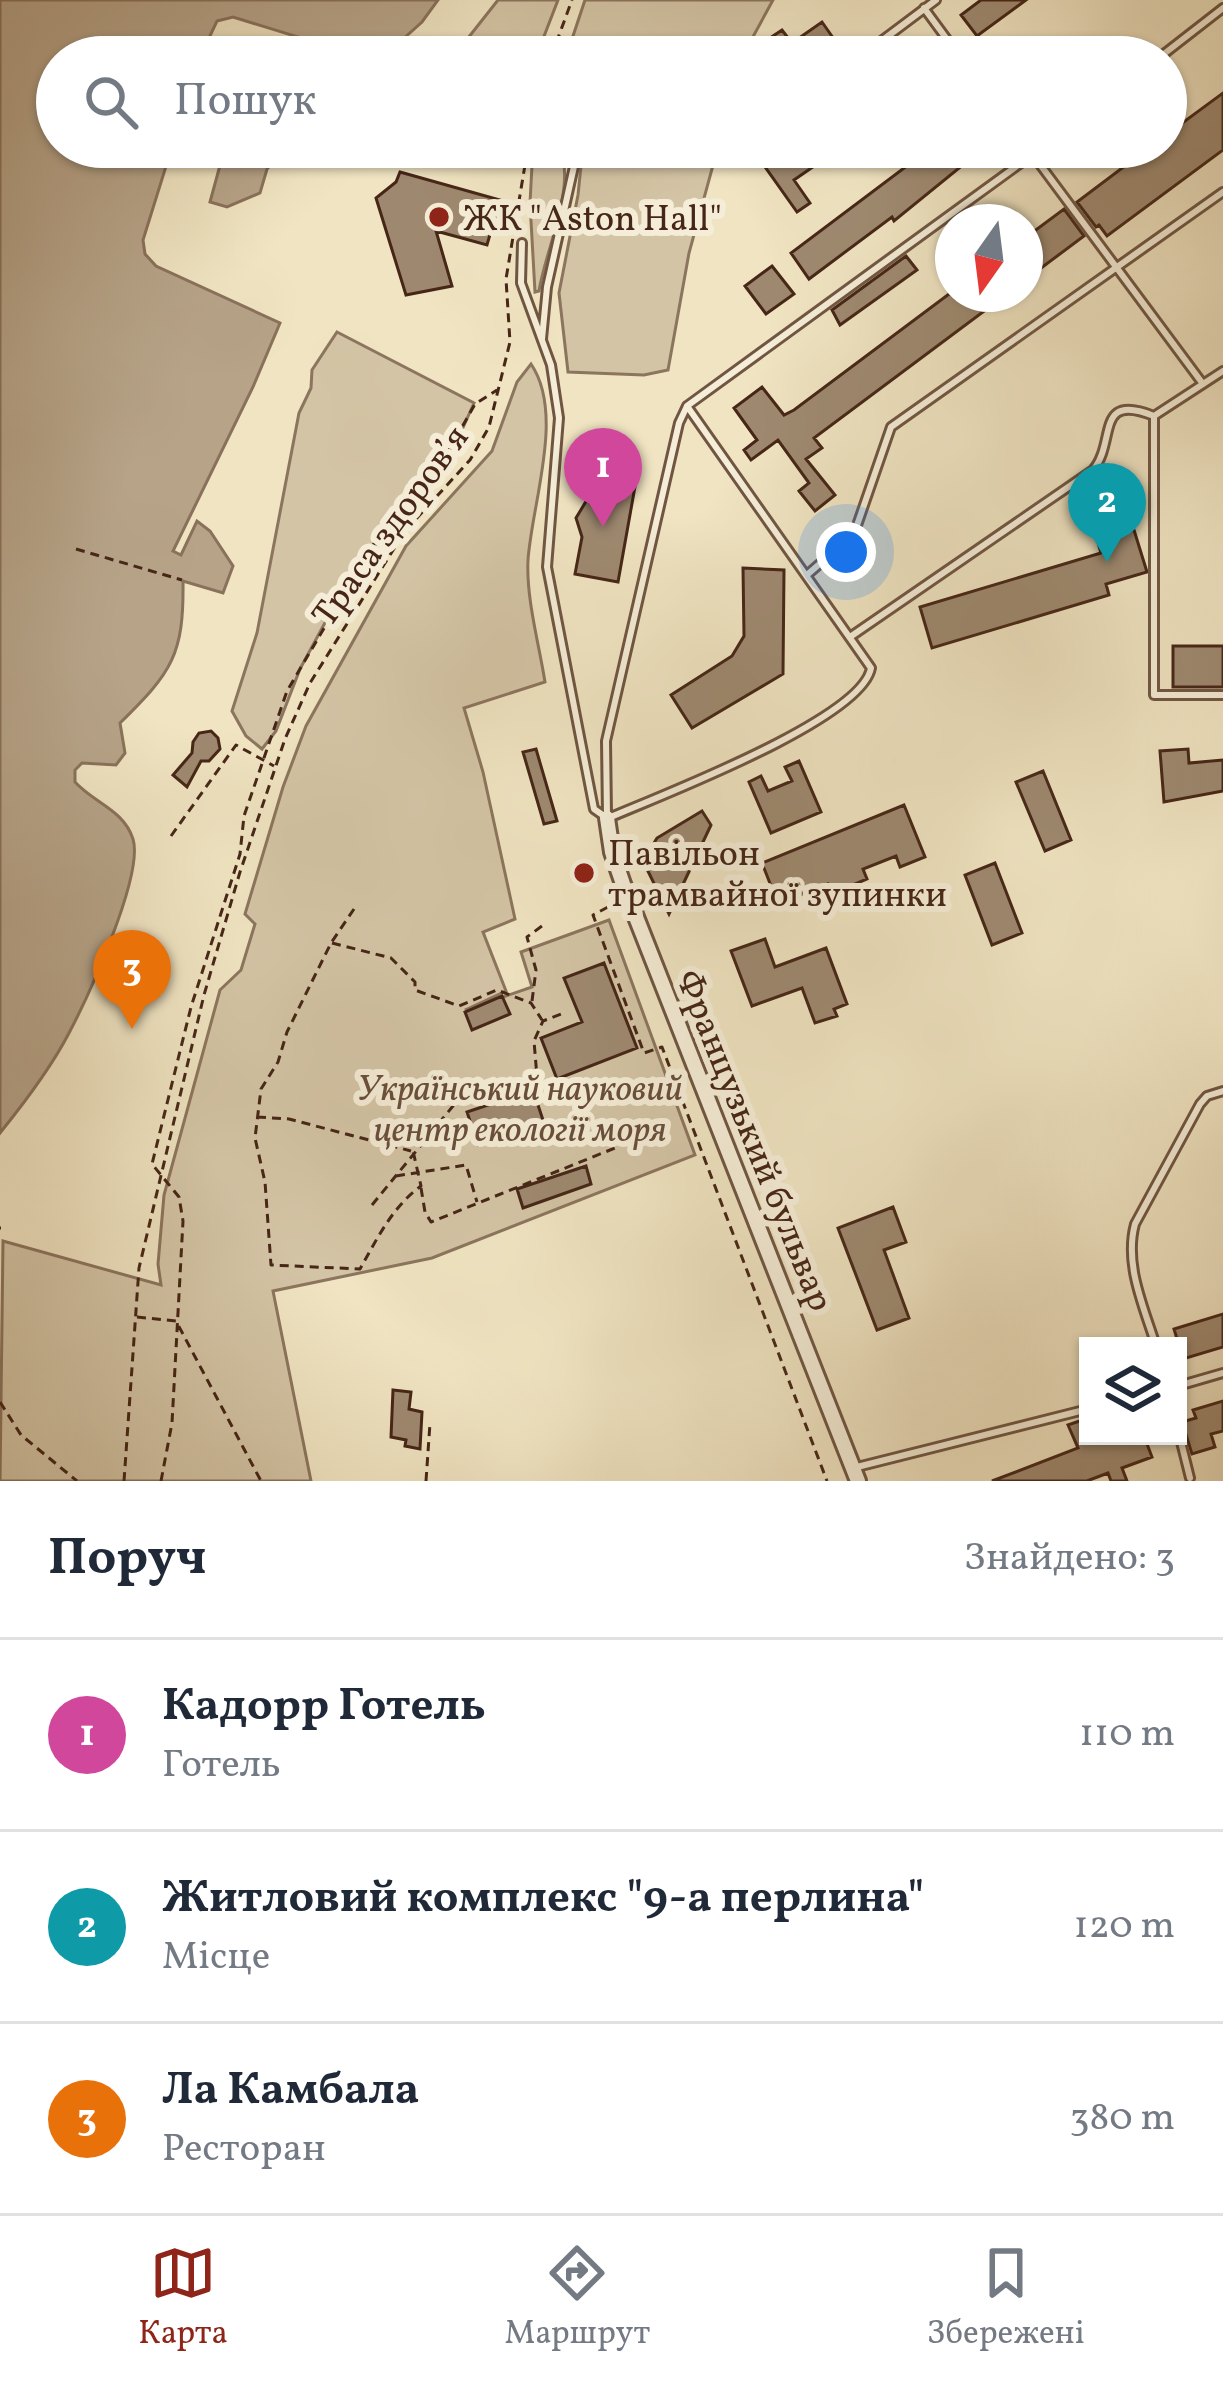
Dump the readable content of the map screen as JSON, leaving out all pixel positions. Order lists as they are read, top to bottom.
{
  "streets": {
    "street": ["Французький бульвар"],
    "path": ["Траса здоров’я"]
  },
  "parks": ["Український науковий центр екології моря"],
  "places": ["ЖК \"Aston Hall\"", "Павільон трамвайної зупинки"],
  "north": "bottom",
  "page": {
    "search": "Пошук",
    "pins": ["1", "2", "3"],
    "heading": ["Поруч", "Знайдено: 3"],
    "list": [
      {
        "mark": "1",
        "name": "Кадорр Готель",
        "note": "Готель",
        "value": "110 m"
      },
      {
        "mark": "2",
        "name": "Житловий комплекс \"9-а перлина\"",
        "note": "Місце",
        "value": "120 m"
      },
      {
        "mark": "3",
        "name": "Ла Камбала",
        "note": "Ресторан",
        "value": "380 m"
      }
    ],
    "nav": ["Карта", "Маршрут", "Збережені"]
  }
}
